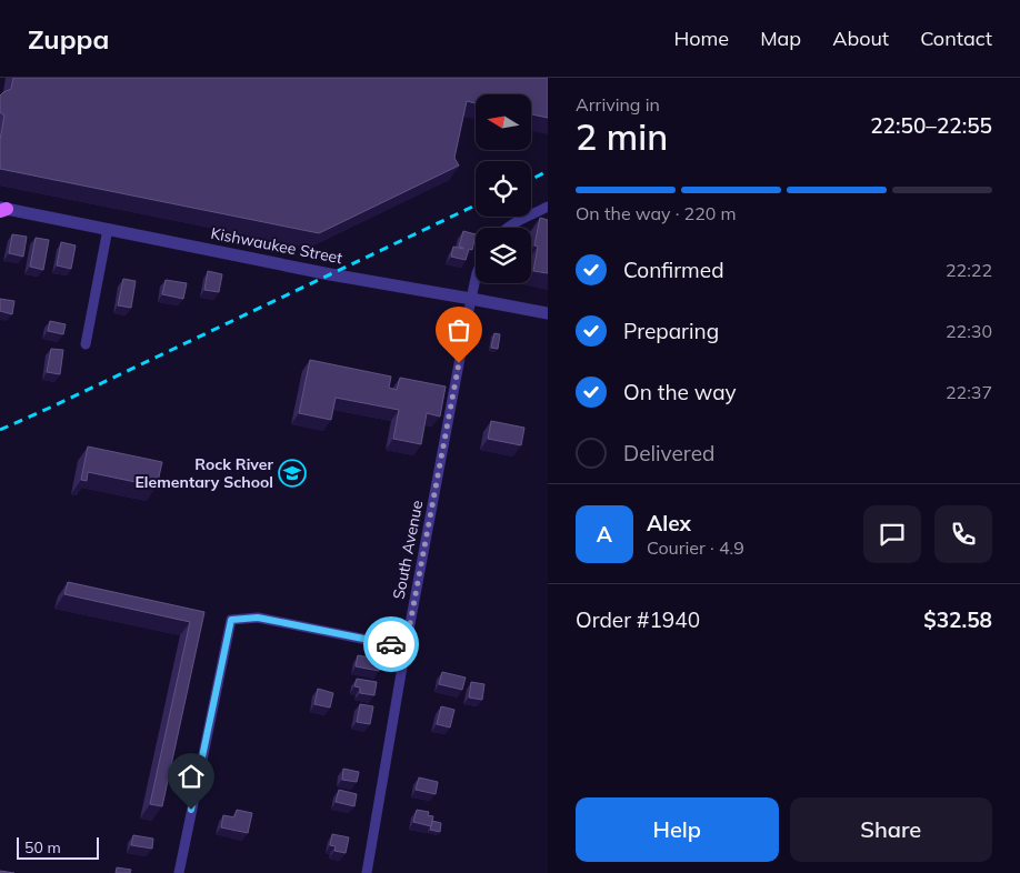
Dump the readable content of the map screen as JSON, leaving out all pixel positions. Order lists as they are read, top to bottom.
{
  "streets": {
    "street": ["Kishwaukee Street", "South Avenue"]
  },
  "crossings": [
    ["Kishwaukee Street", "South Avenue"]
  ],
  "places": {
    "school or university": ["Rock River Elementary School"]
  },
  "scale_bar": "50 m",
  "north": "left",
  "page": {
    "header": "Zuppa",
    "nav": [
      "Home",
      "Map",
      "About",
      "Contact"
    ],
    "heading": ["2 min", "Arriving in", "22:50–22:55"],
    "panel": [
      "Alex",
      "Courier · 4.9",
      "Order #1940",
      "$32.58"
    ],
    "bar": "On the way · 220 m",
    "list": [
      ["Confirmed", "22:22"],
      ["Preparing", "22:30"],
      ["On the way", "22:37"],
      "Delivered"
    ],
    "round": "A",
    "buttons": ["Help", "Share"],
    "scale": "50 m"
  }
}
